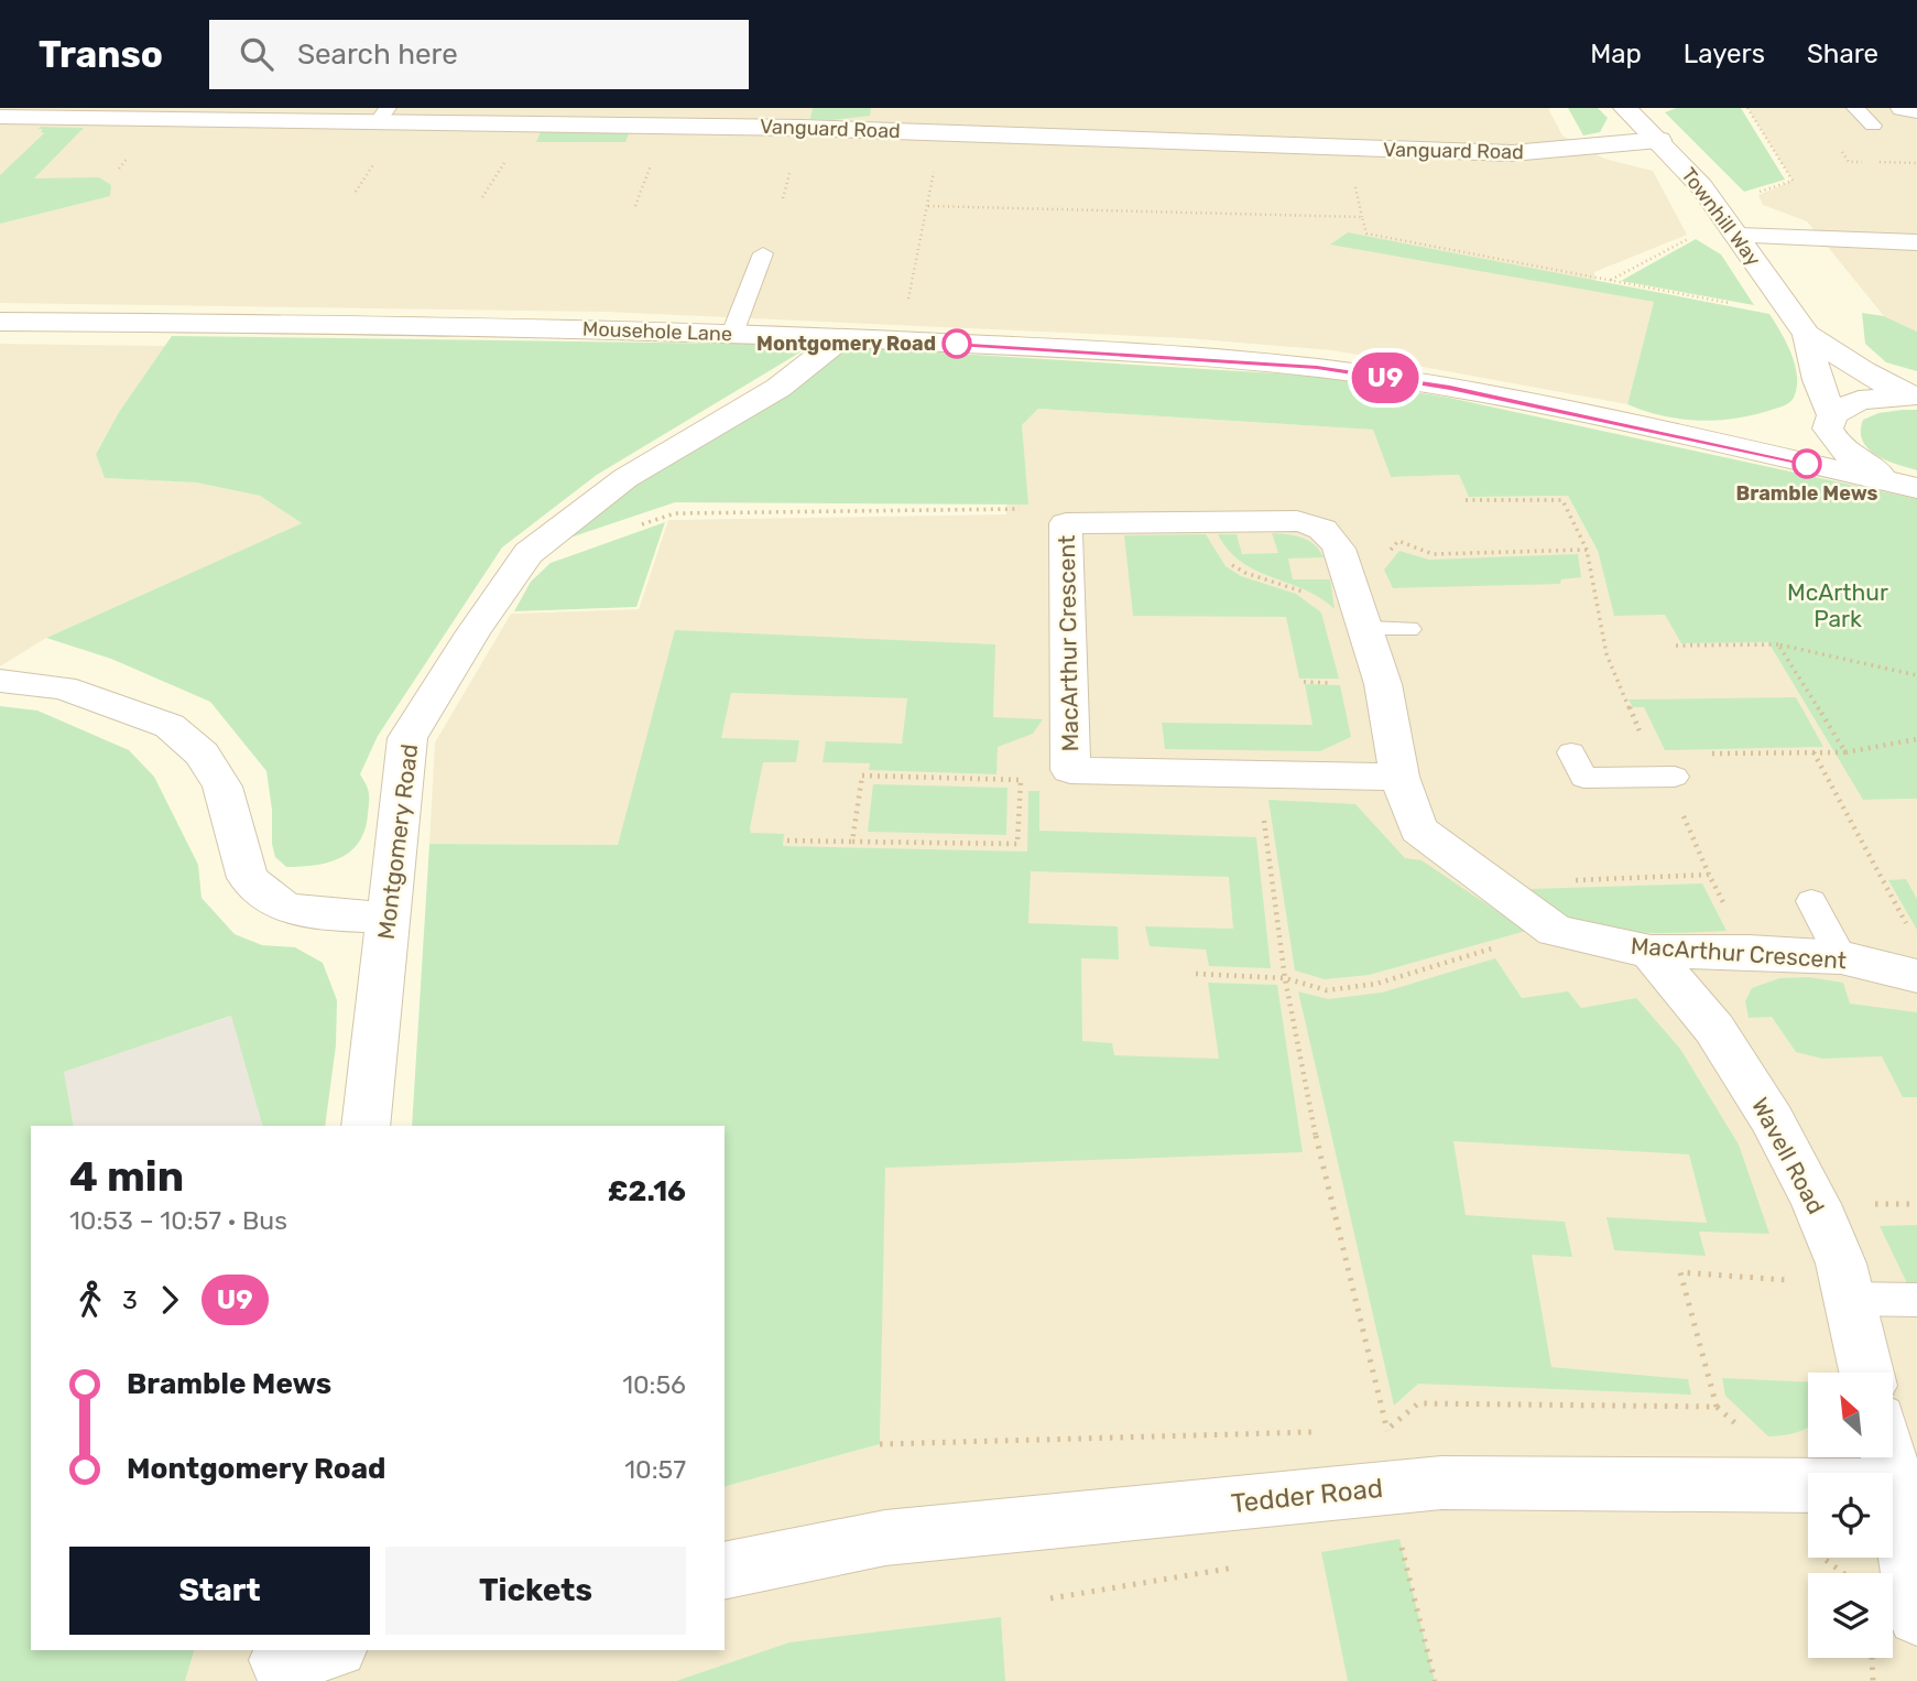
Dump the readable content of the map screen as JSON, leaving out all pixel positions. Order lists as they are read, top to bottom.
{
  "streets": {
    "street": [
      "Vanguard Road",
      "Townhill Way",
      "Mousehole Lane",
      "MacArthur Crescent",
      "Montgomery Road",
      "Wavell Road",
      "Tedder Road"
    ]
  },
  "crossings": [
    ["Vanguard Road", "Townhill Way"],
    ["Townhill Way", "Mousehole Lane"],
    ["Mousehole Lane", "Montgomery Road"],
    ["MacArthur Crescent", "Wavell Road"]
  ],
  "parks": ["McArthur Park"],
  "places": ["Montgomery Road", "Bramble Mews"],
  "lines": ["bus line U9"],
  "north": "top left",
  "page": {
    "header": "Transo",
    "search": "Search here",
    "nav": ["Map", "Layers", "Share"],
    "on_map": "U9",
    "heading": ["4 min", "10:53 – 10:57 · Bus", "£2.16"],
    "legs": ["3", "U9"],
    "list": [
      {
        "name": "Bramble Mews",
        "value": "10:56"
      },
      {
        "name": "Montgomery Road",
        "value": "10:57"
      }
    ],
    "buttons": ["Start", "Tickets"]
  }
}
